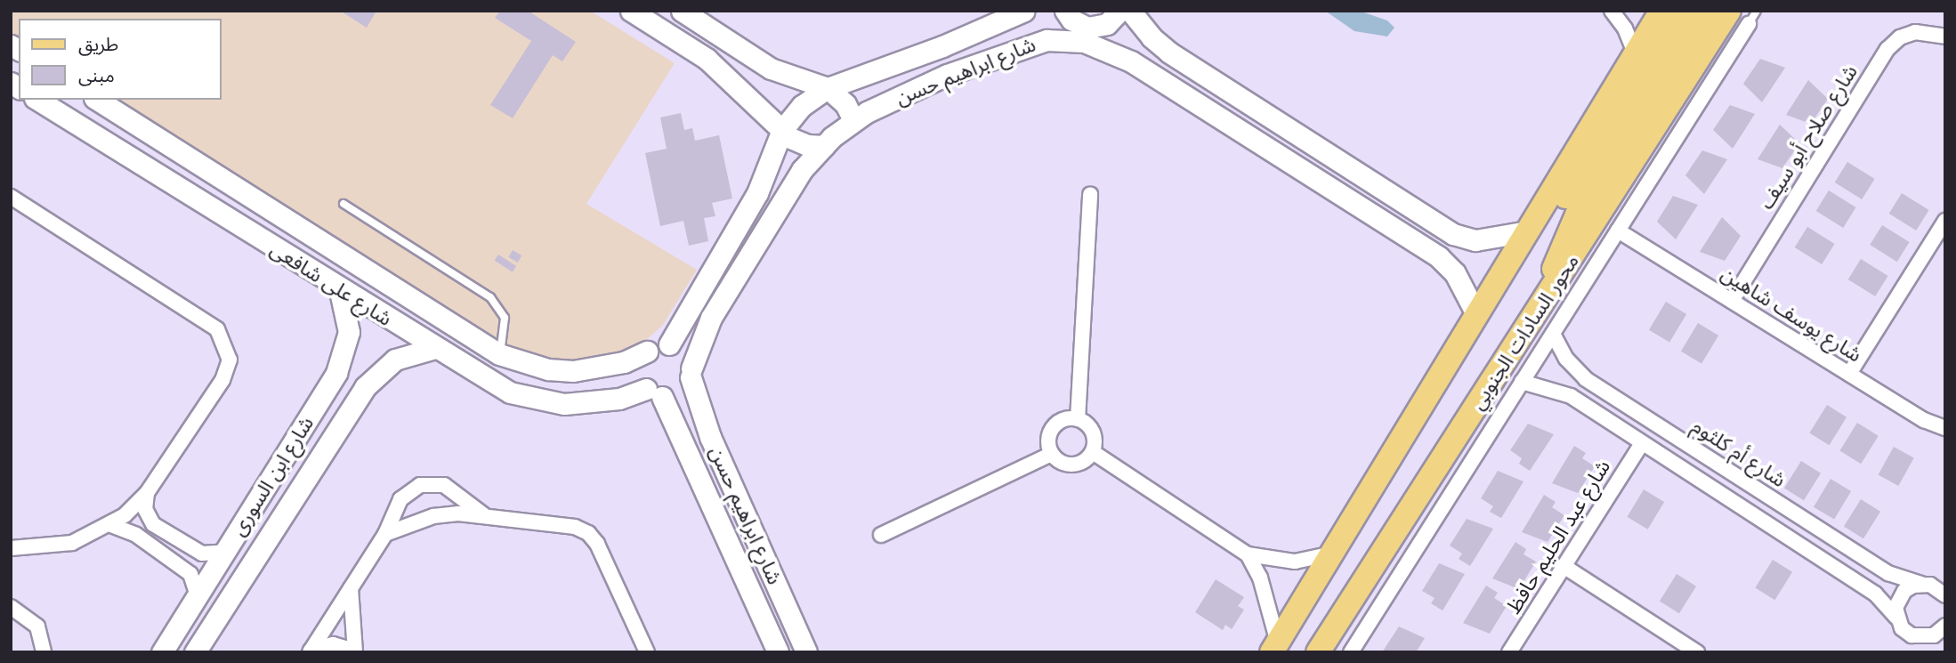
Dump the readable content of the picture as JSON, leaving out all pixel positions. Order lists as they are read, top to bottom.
{
  "streets": {
    "main road": ["محور السادات الجنوبي"],
    "street": [
      "شارع ابراهيم حسن",
      "شارع صلاح أبو سيف",
      "شارع على شافعى",
      "شارع يوسف شاهين",
      "شارع أم كلثوم",
      "شارع ابن السورى",
      "شارع عبد الحليم حافظ"
    ]
  },
  "crossings": [
    ["شارع ابراهيم حسن", "شارع على شافعى"],
    ["شارع صلاح أبو سيف", "شارع يوسف شاهين"],
    ["شارع على شافعى", "شارع ابن السورى"]
  ],
  "legend": ["طريق", "مبنى"]
}
